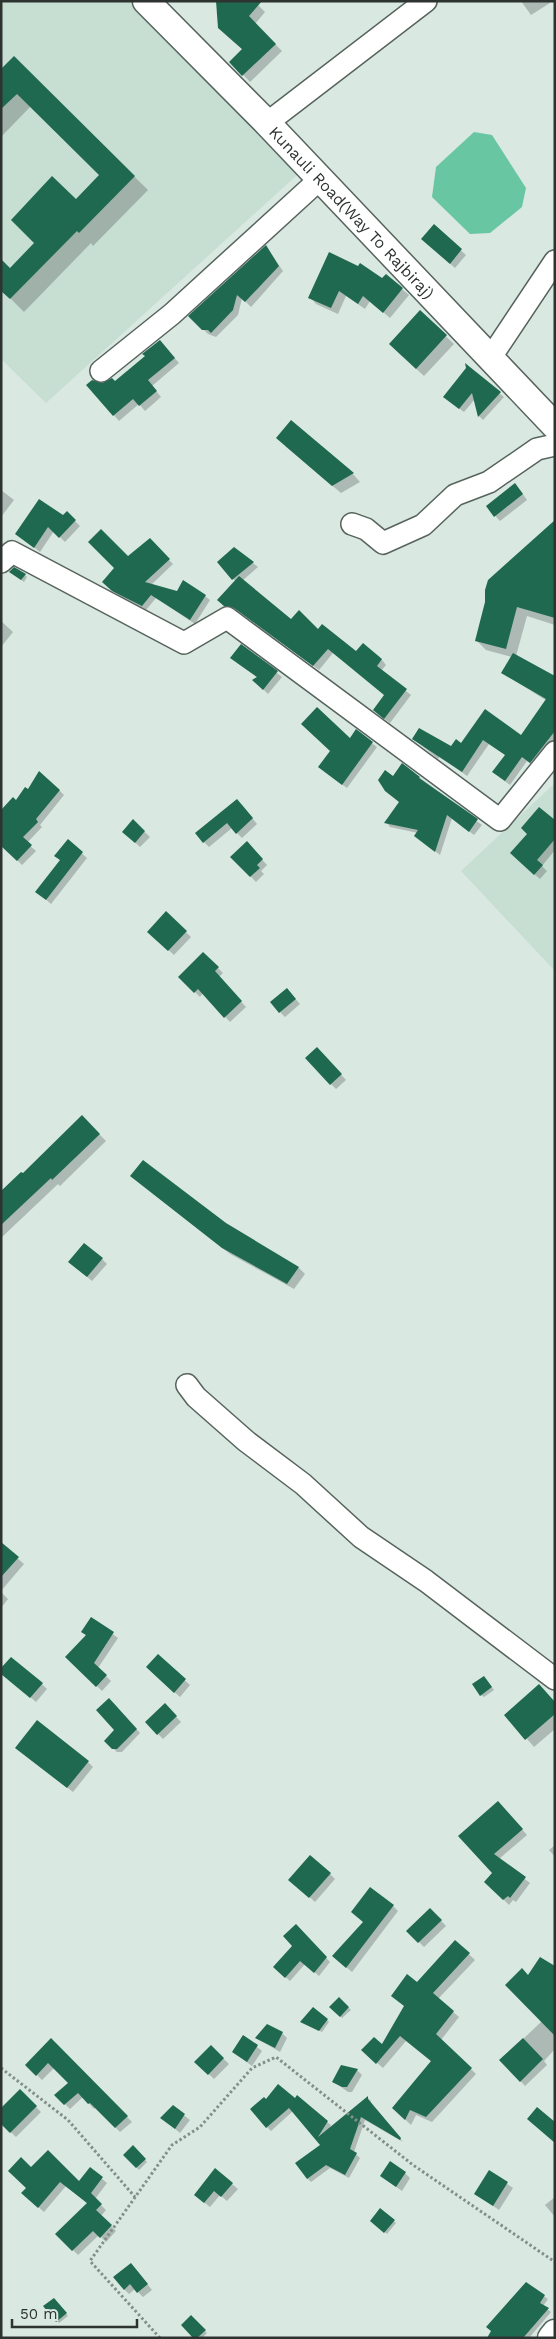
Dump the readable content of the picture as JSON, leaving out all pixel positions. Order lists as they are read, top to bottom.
{
  "streets": {
    "main road": ["Kunauli Road(Way To Rajbiraj)"]
  },
  "scale_bar": "50 m"
}
